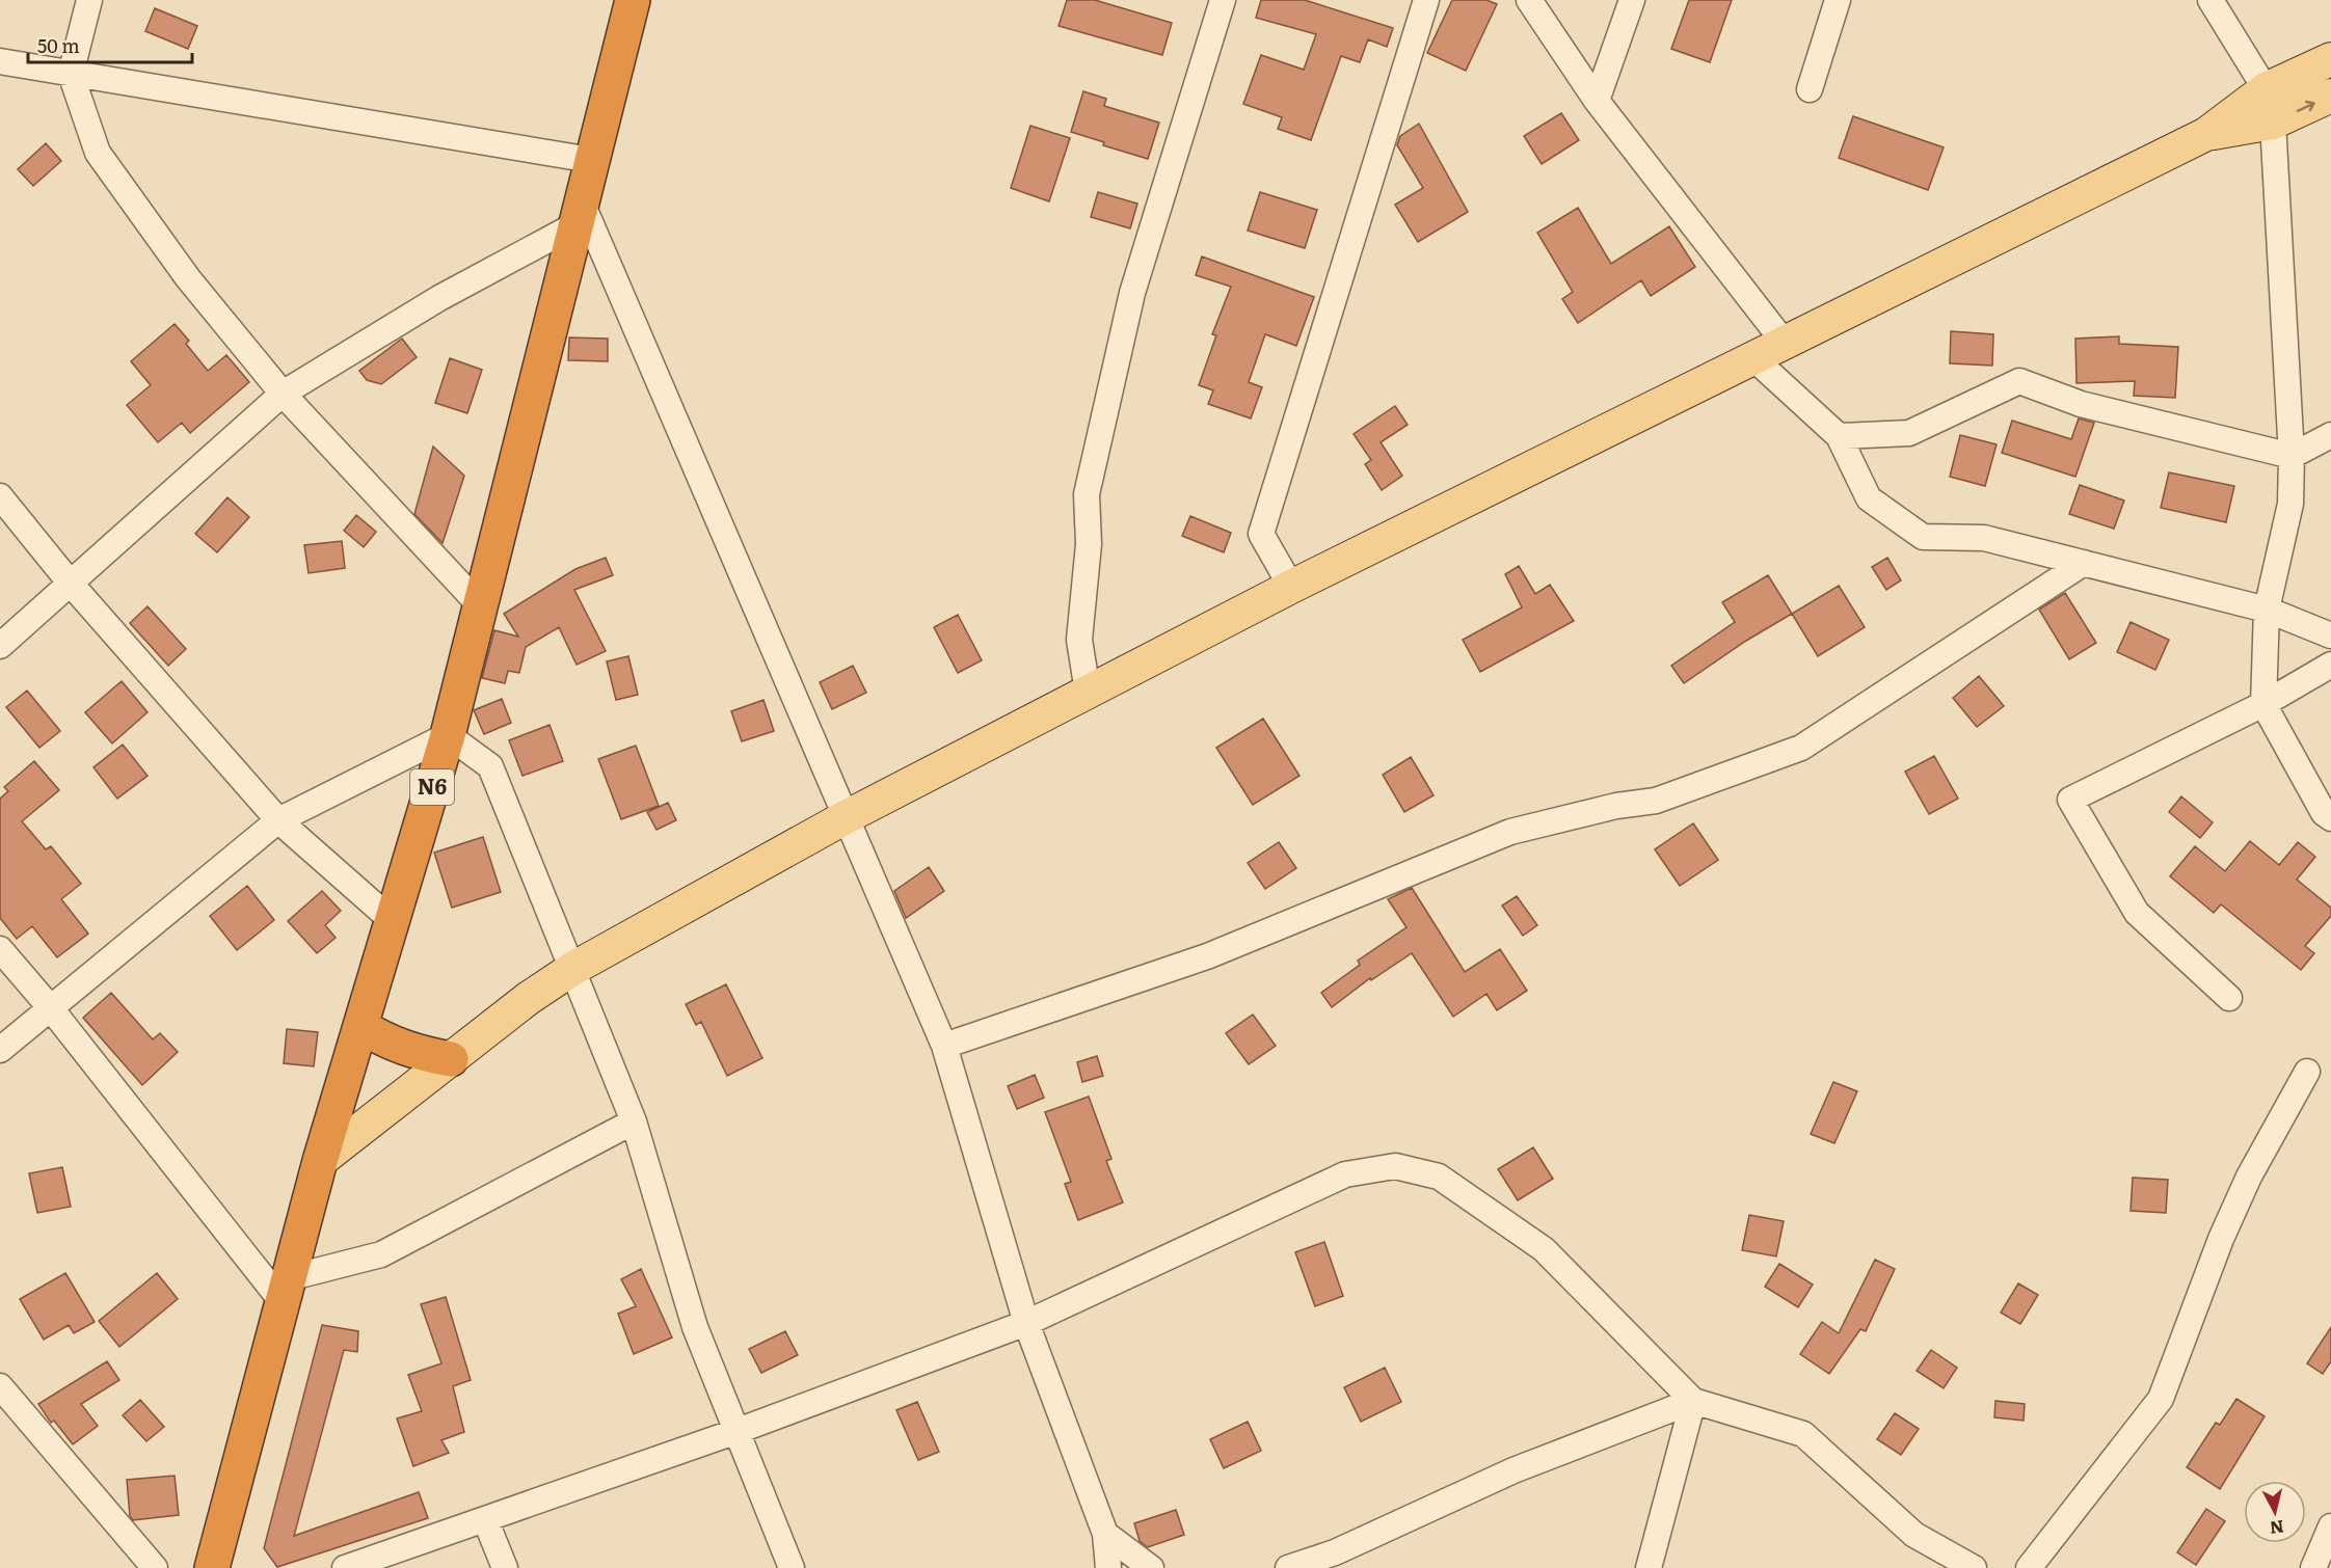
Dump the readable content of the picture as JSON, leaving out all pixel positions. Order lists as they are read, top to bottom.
{
  "streets": {
    "highway": ["N6"]
  },
  "scale_bar": "50 m",
  "north": "bottom"
}
